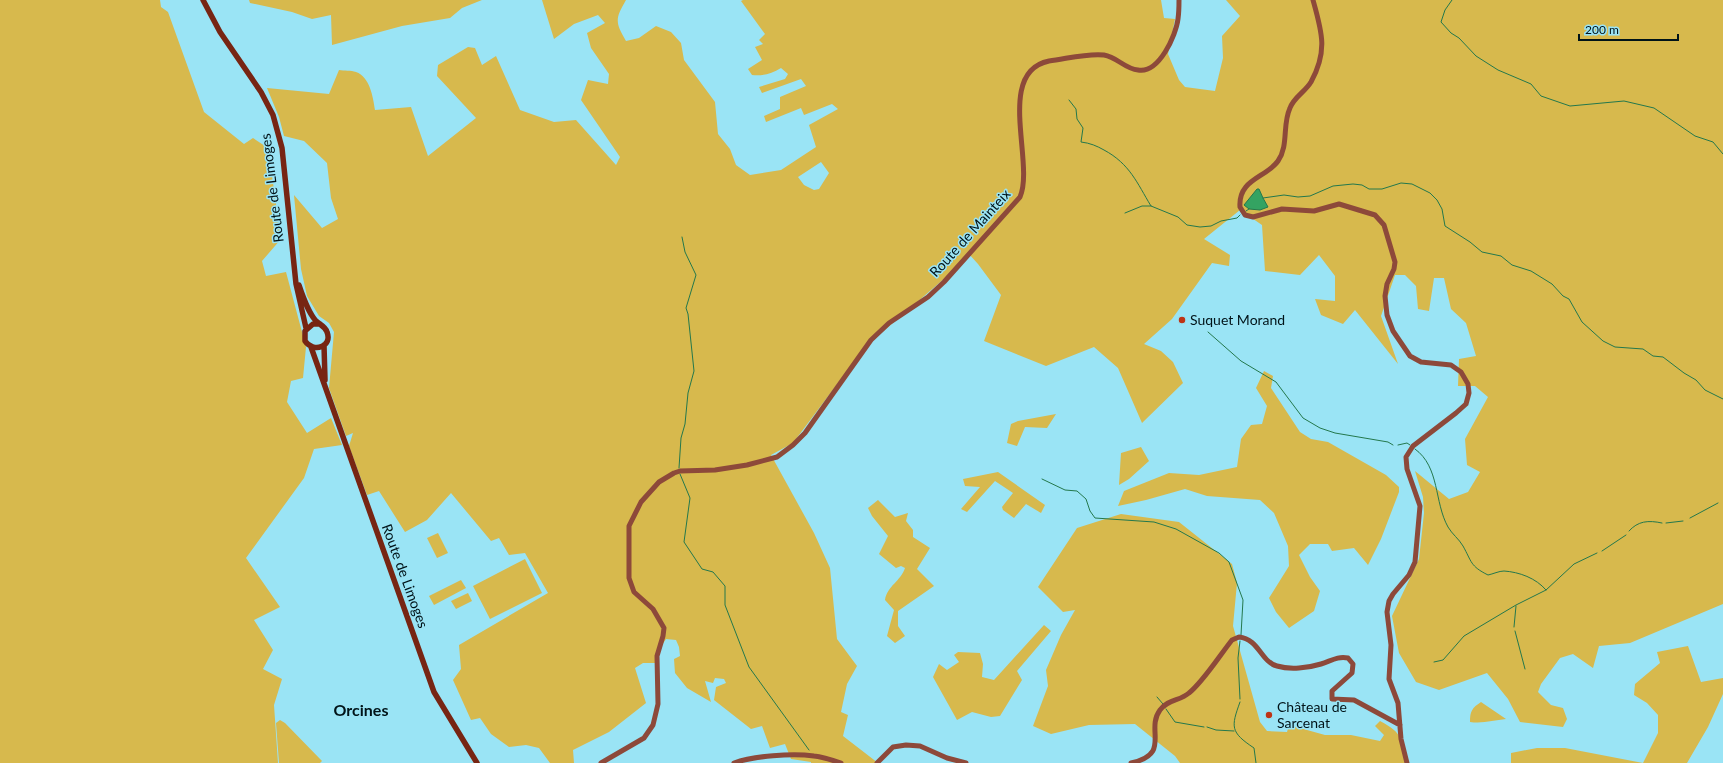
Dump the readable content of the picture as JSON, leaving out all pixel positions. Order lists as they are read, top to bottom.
{
  "streets": {
    "main road": ["Route de Limoges"],
    "street": ["Route de Mainteix"]
  },
  "districts": ["Orcines"],
  "places": ["Suquet Morand", "Château de Sarcenat"],
  "scale_bar": "200 m"
}
